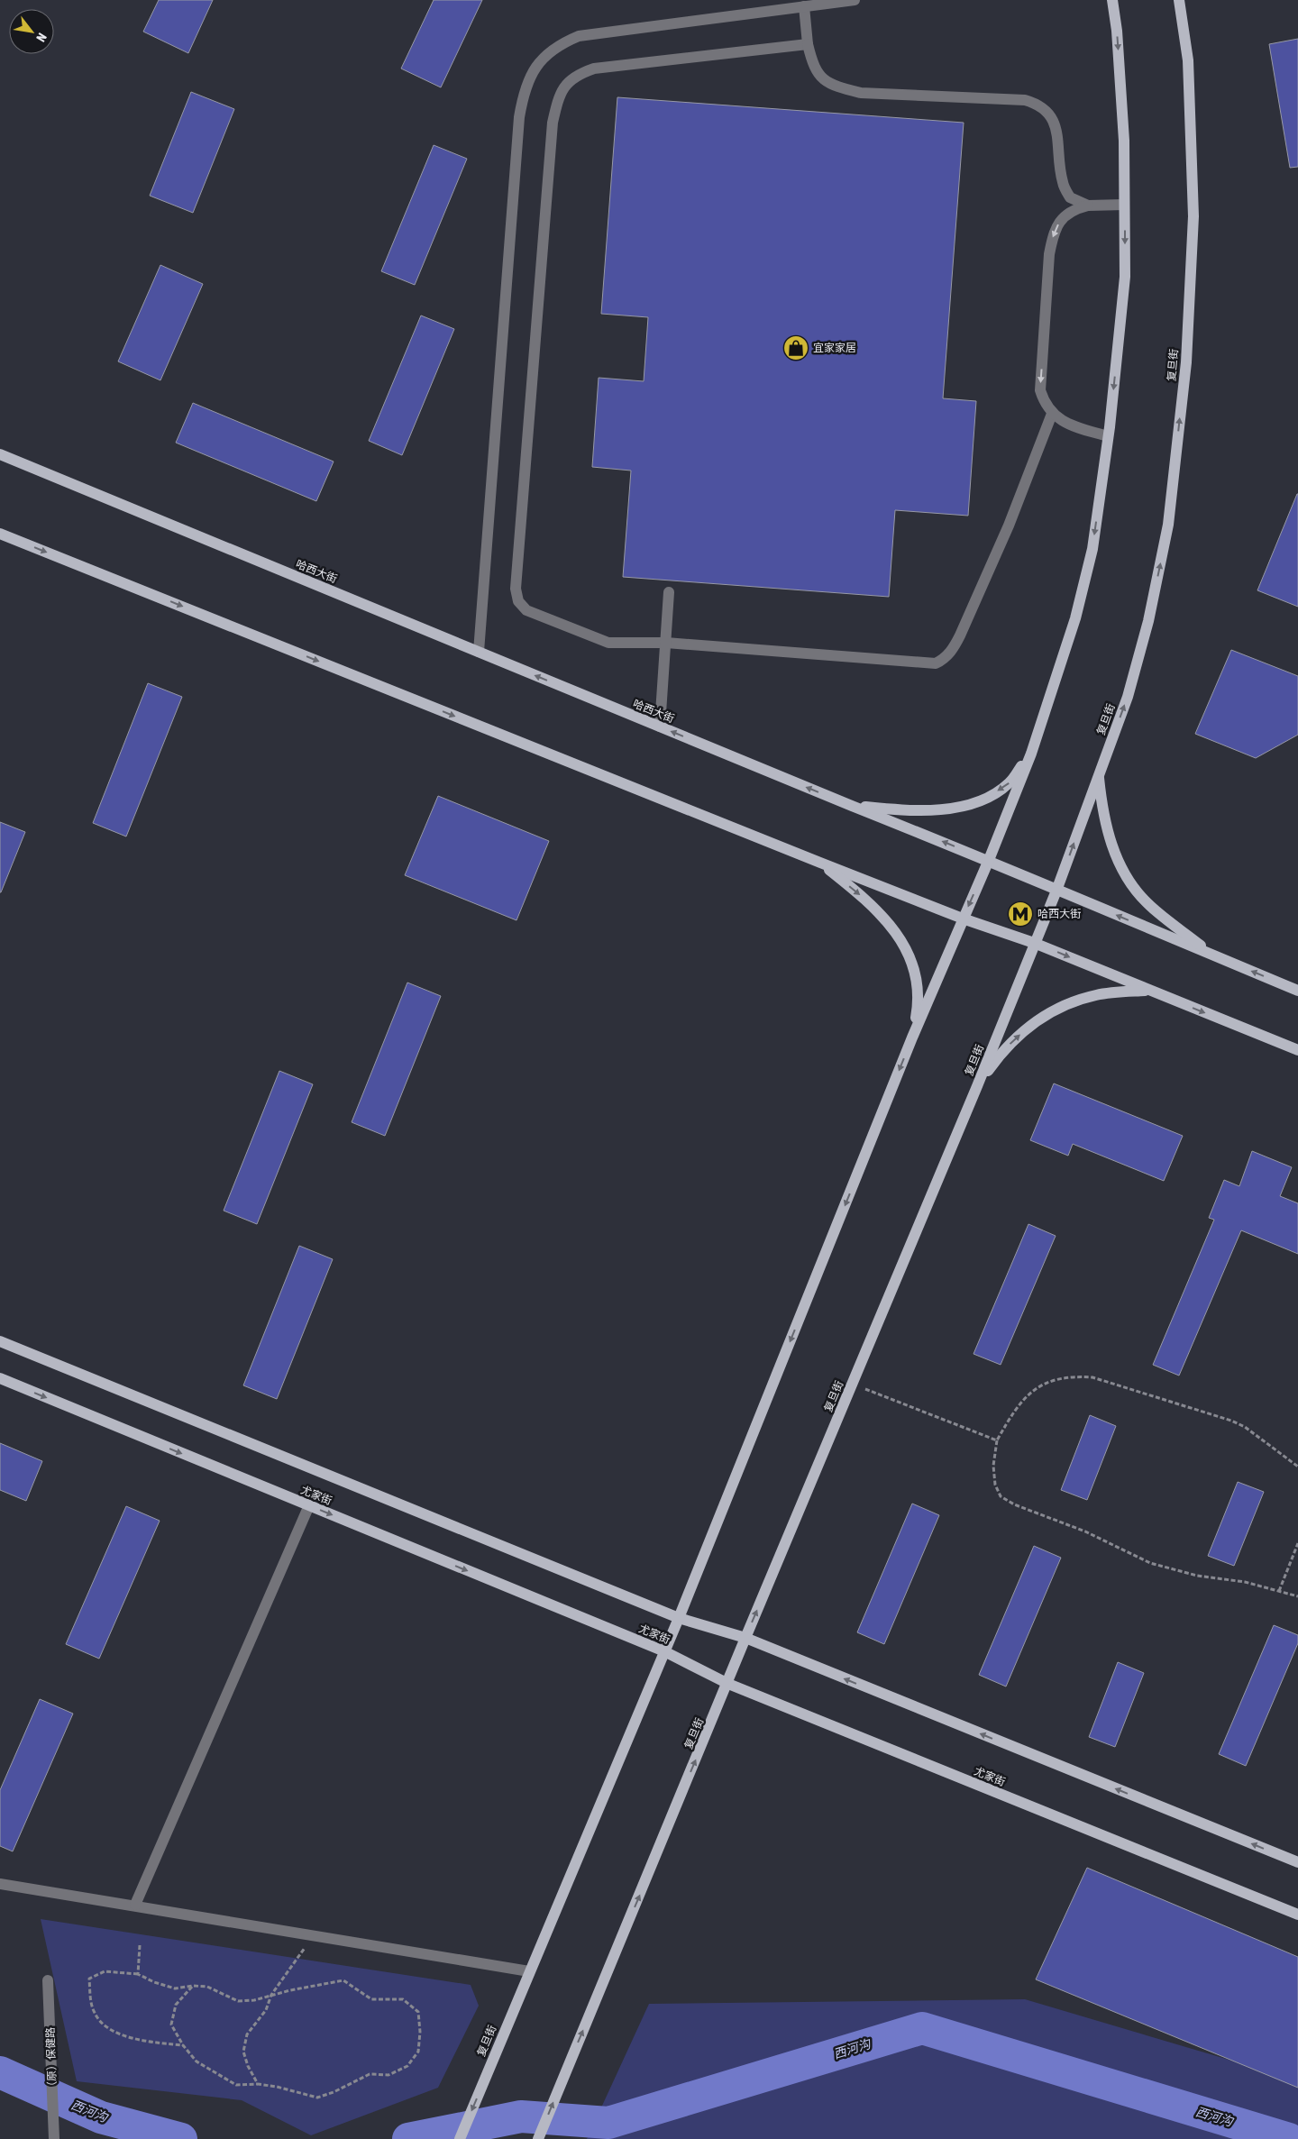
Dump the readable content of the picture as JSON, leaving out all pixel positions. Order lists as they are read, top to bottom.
{
  "streets": {
    "main road": ["复旦街", "哈西大街", "尤家街"],
    "street": ["（原）保健路"]
  },
  "crossings": [
    ["复旦街", "哈西大街"],
    ["复旦街", "尤家街"]
  ],
  "water": ["西河沟"],
  "places": {
    "shop": ["宜家家居"],
    "metro station": ["哈西大街"]
  },
  "north": "bottom right"
}
